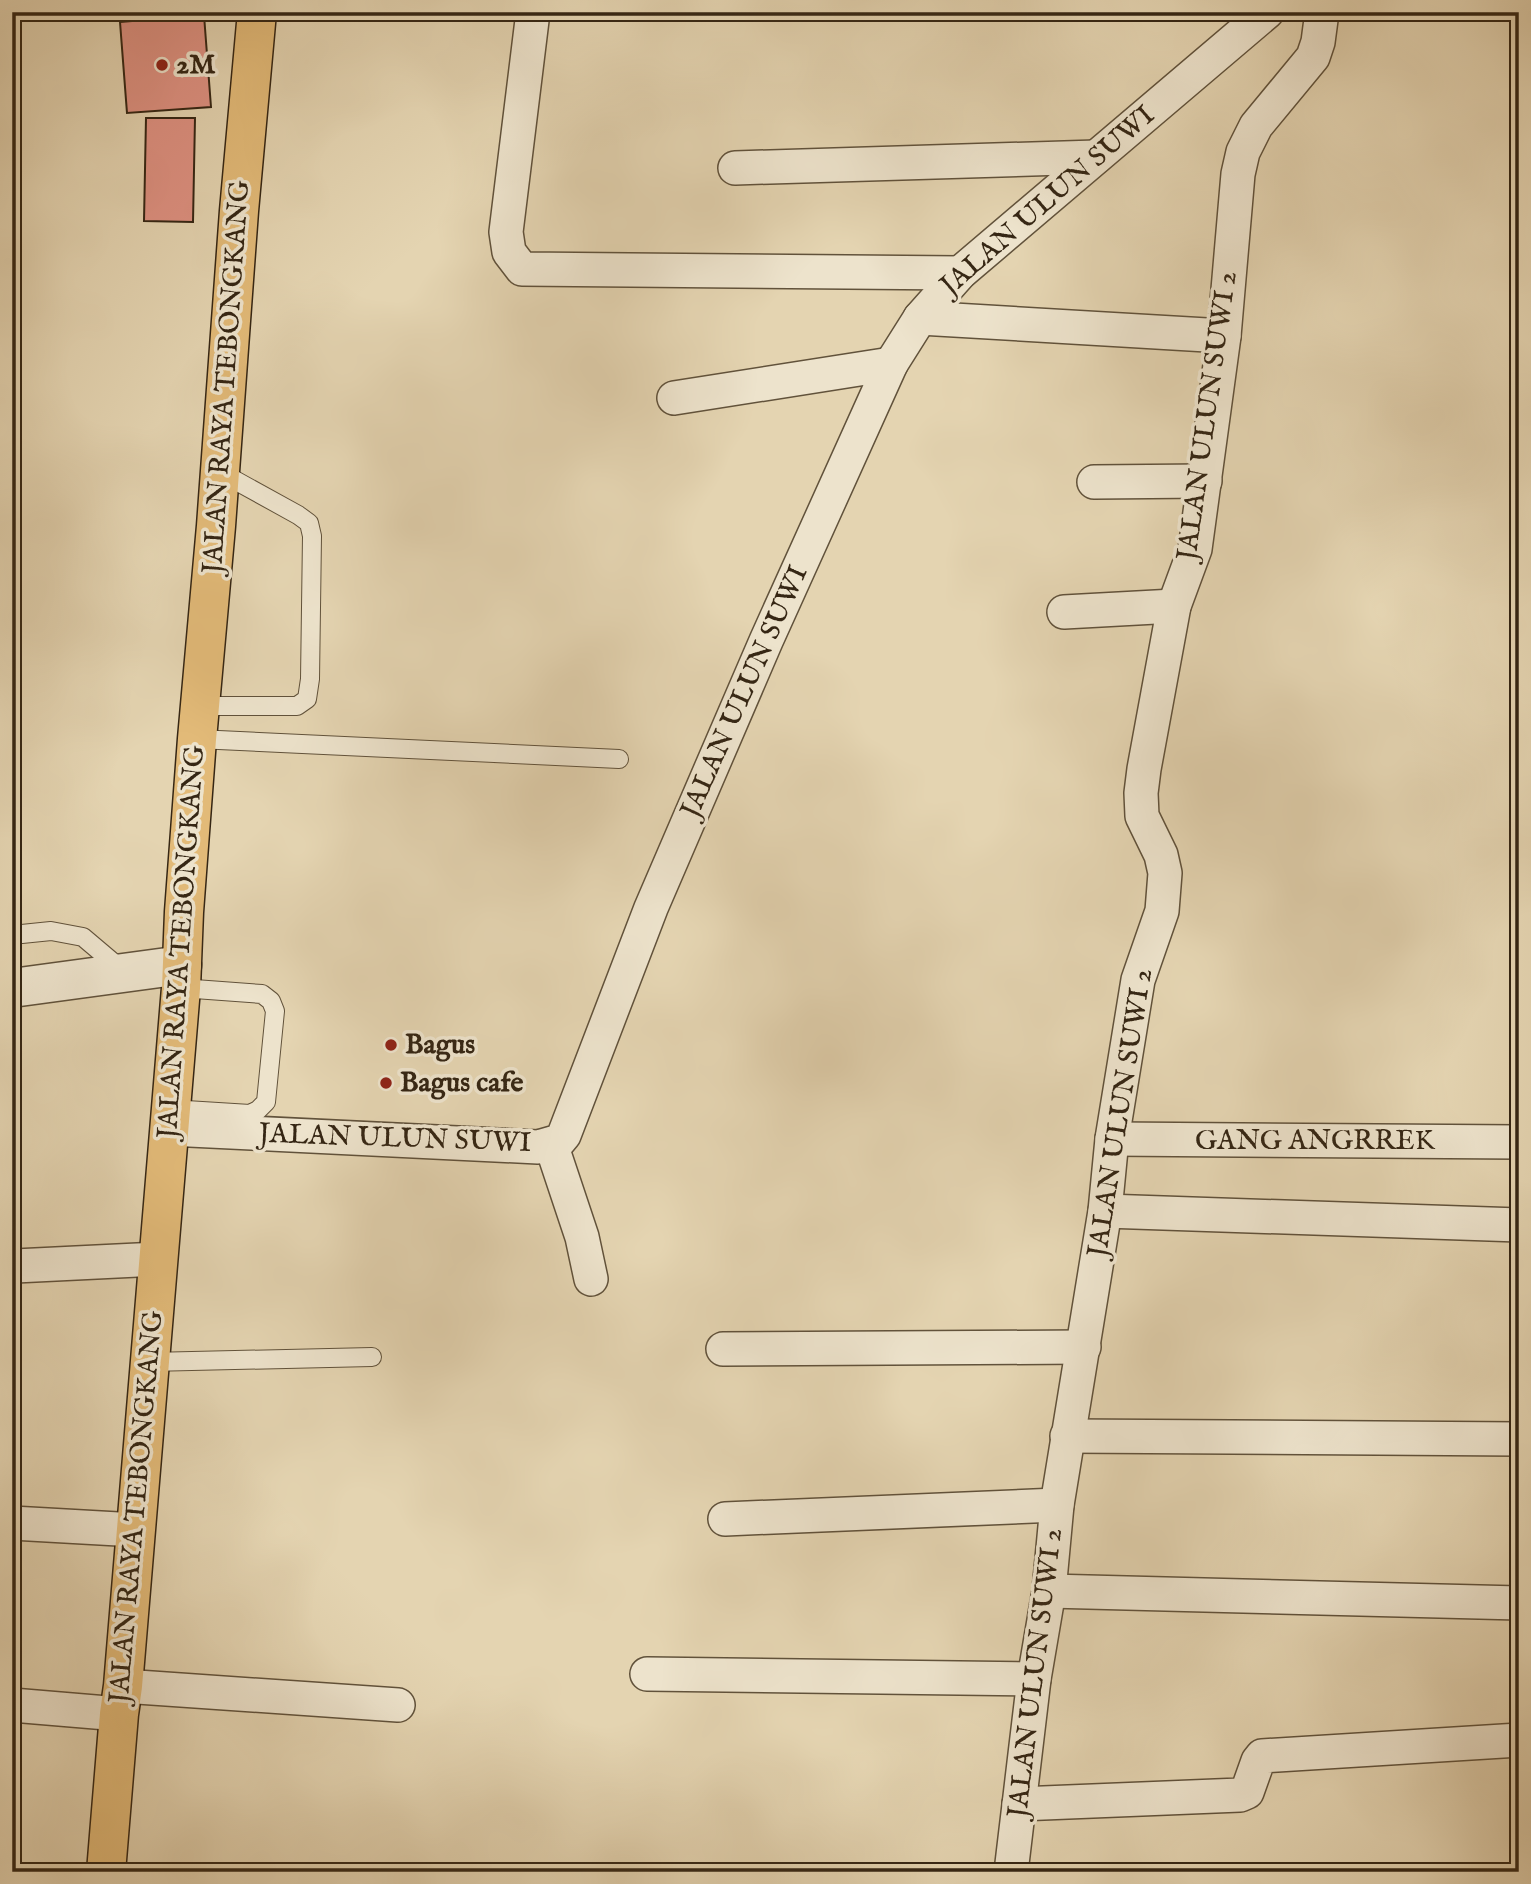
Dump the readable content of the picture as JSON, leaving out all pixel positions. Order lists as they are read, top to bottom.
{
  "streets": {
    "main road": ["JALAN RAYA TEBONGKANG"],
    "street": ["JALAN ULUN SUWI", "JALAN ULUN SUWI 2", "GANG ANGRREK"]
  },
  "crossings": [
    ["JALAN ULUN SUWI", "JALAN RAYA TEBONGKANG"],
    ["JALAN ULUN SUWI 2", "GANG ANGRREK"]
  ],
  "places": ["2M", "Bagus", "Bagus cafe"]
}
